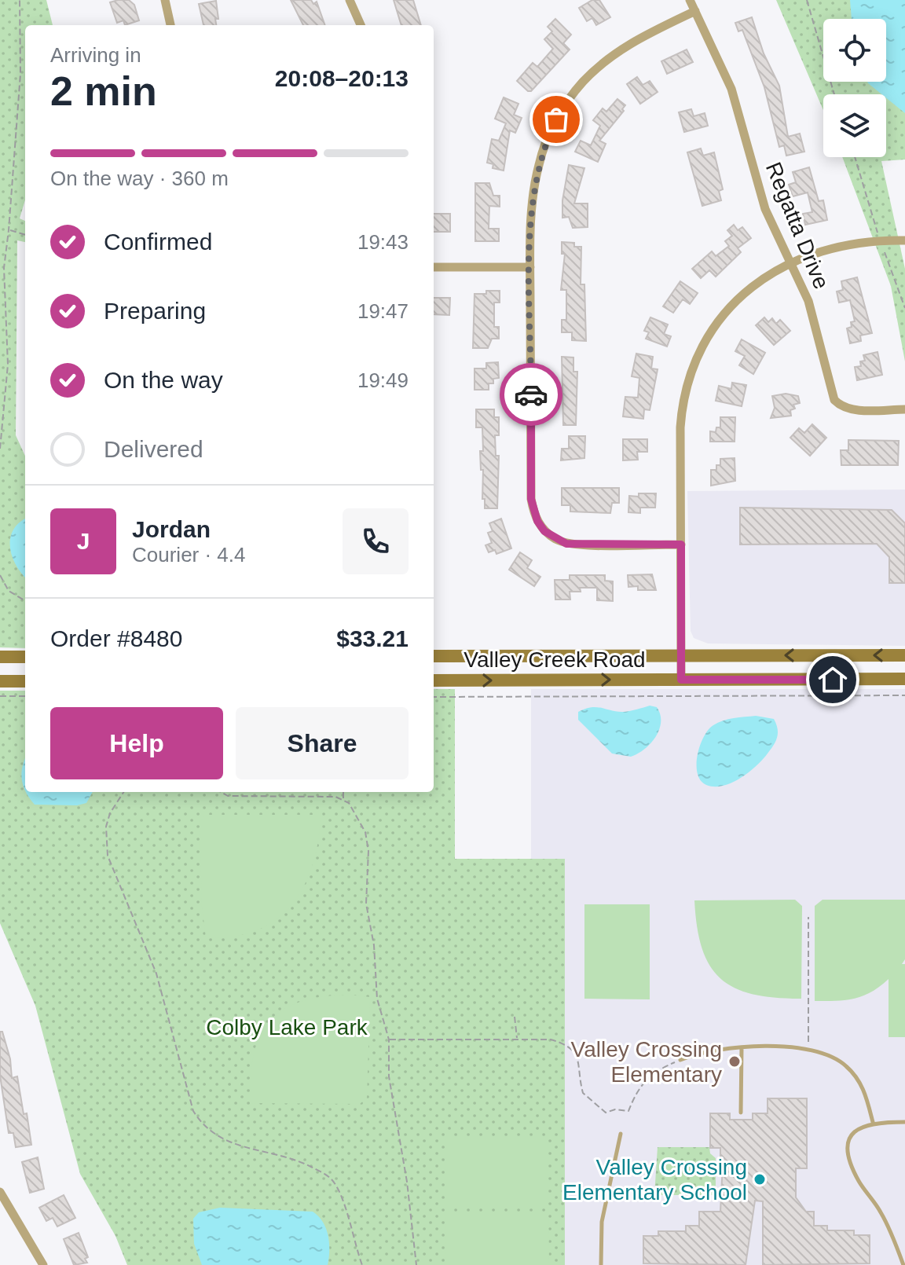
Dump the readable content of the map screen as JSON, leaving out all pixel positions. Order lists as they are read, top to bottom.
{
  "streets": {
    "main road": ["Valley Creek Road"],
    "street": ["Regatta Drive"]
  },
  "parks": ["Colby Lake Park"],
  "places": ["Valley Crossing Elementary", "Valley Crossing Elementary School"],
  "page": {
    "heading": ["2 min", "Arriving in", "20:08–20:13"],
    "panel": [
      "Jordan",
      "Courier · 4.4",
      "Order #8480",
      "$33.21"
    ],
    "bar": "On the way · 360 m",
    "list": [
      ["Confirmed", "19:43"],
      ["Preparing", "19:47"],
      ["On the way", "19:49"],
      "Delivered"
    ],
    "round": "J",
    "buttons": ["Help", "Share"]
  }
}
